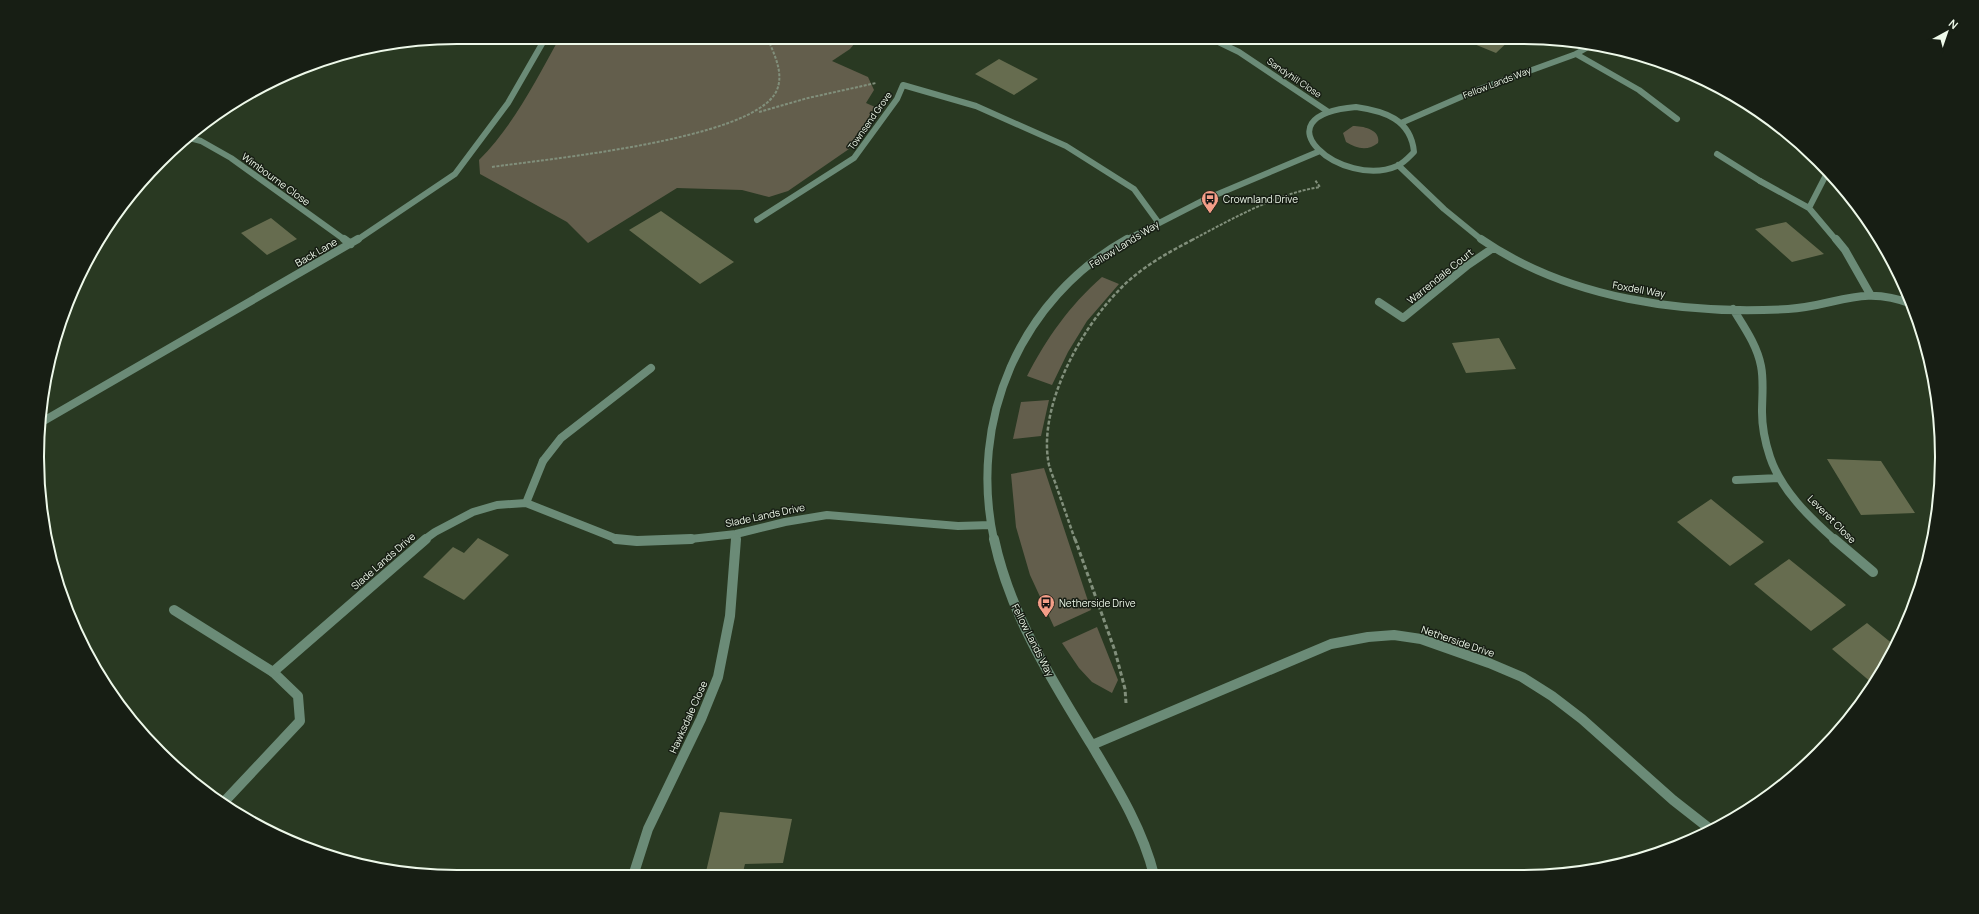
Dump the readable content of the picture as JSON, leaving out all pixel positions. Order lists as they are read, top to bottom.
{
  "streets": {
    "street": [
      "Sandyhill Close",
      "Fellow Lands Way",
      "Townsend Grove",
      "Wimbourne Close",
      "Back Lane",
      "Warrendale Court",
      "Foxdell Way",
      "Slade Lands Drive",
      "Leveret Close",
      "Netherside Drive",
      "Hawksdale Close"
    ]
  },
  "crossings": [
    ["Sandyhill Close", "Fellow Lands Way"],
    ["Sandyhill Close", "Foxdell Way"],
    ["Fellow Lands Way", "Townsend Grove"],
    ["Fellow Lands Way", "Foxdell Way"],
    ["Fellow Lands Way", "Slade Lands Drive"],
    ["Fellow Lands Way", "Netherside Drive"],
    ["Wimbourne Close", "Back Lane"],
    ["Warrendale Court", "Foxdell Way"],
    ["Foxdell Way", "Leveret Close"],
    ["Slade Lands Drive", "Hawksdale Close"]
  ],
  "places": {
    "bus stop": ["Crownland Drive", "Netherside Drive"]
  },
  "north": "top right"
}
